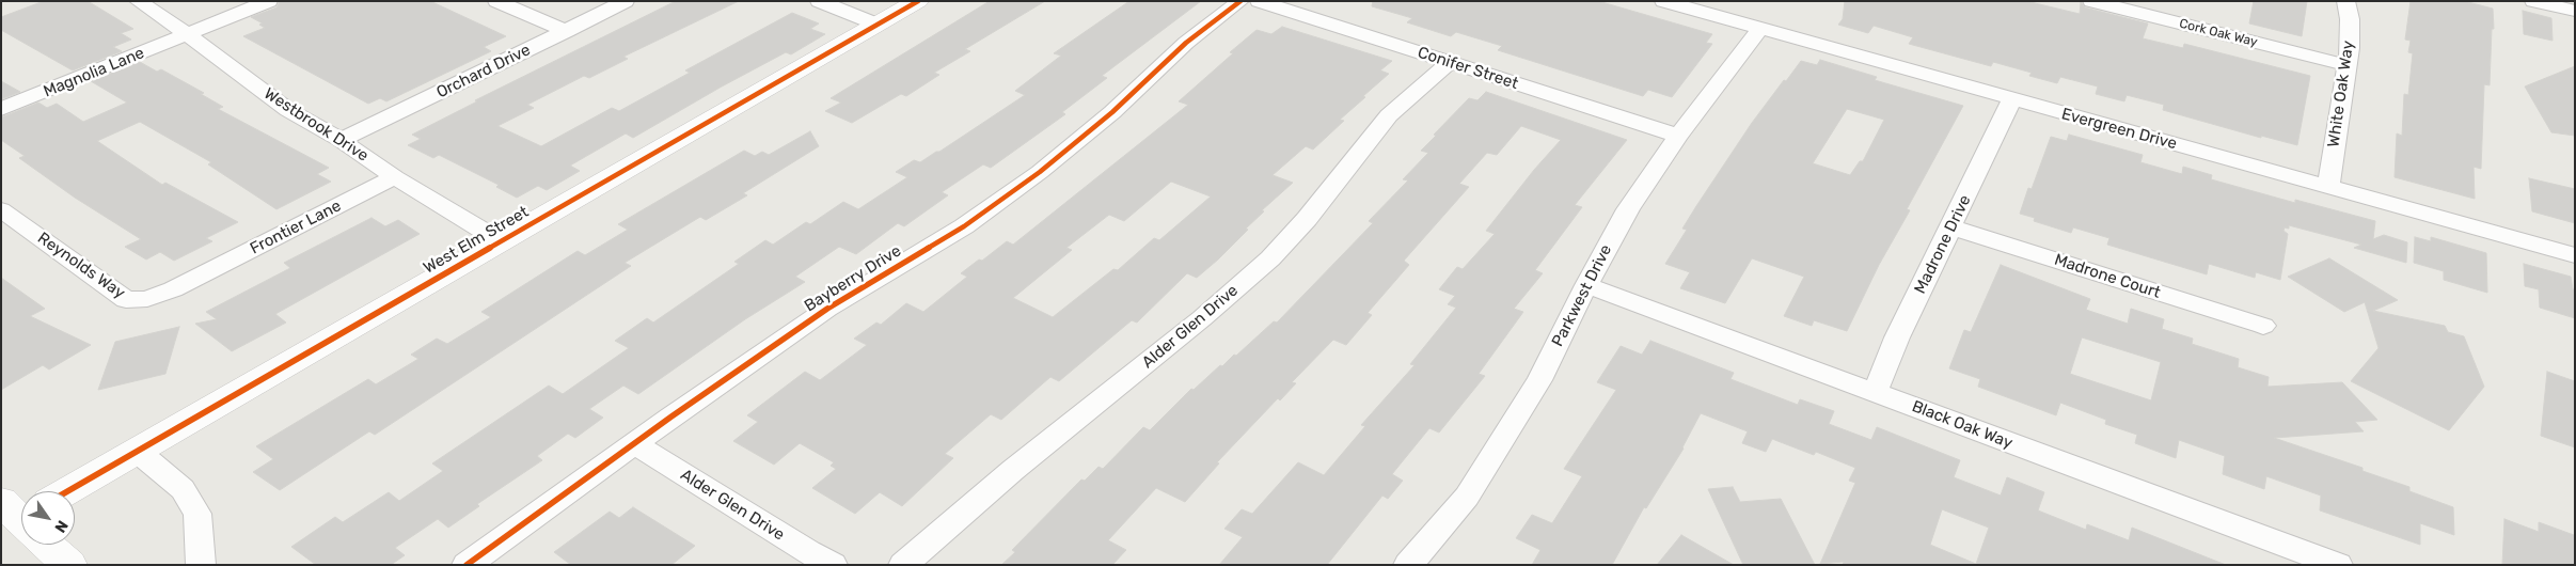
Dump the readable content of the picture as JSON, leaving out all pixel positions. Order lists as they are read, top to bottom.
{
  "streets": {
    "street": [
      "Cork Oak Way",
      "Conifer Street",
      "Orchard Drive",
      "Magnolia Lane",
      "White Oak Way",
      "Westbrook Drive",
      "Evergreen Drive",
      "Frontier Lane",
      "West Elm Street",
      "Madrone Drive",
      "Reynolds Way",
      "Madrone Court",
      "Bayberry Drive",
      "Parkwest Drive",
      "Alder Glen Drive",
      "Black Oak Way"
    ]
  },
  "crossings": [
    ["Cork Oak Way", "White Oak Way"],
    ["Conifer Street", "Parkwest Drive"],
    ["Conifer Street", "Alder Glen Drive"],
    ["Orchard Drive", "Westbrook Drive"],
    ["Magnolia Lane", "Westbrook Drive"],
    ["White Oak Way", "Evergreen Drive"],
    ["Westbrook Drive", "Frontier Lane"],
    ["Westbrook Drive", "West Elm Street"],
    ["Evergreen Drive", "Madrone Drive"],
    ["Evergreen Drive", "Parkwest Drive"],
    ["Frontier Lane", "Reynolds Way"],
    ["Madrone Drive", "Madrone Court"],
    ["Madrone Drive", "Black Oak Way"],
    ["Bayberry Drive", "Alder Glen Drive"],
    ["Parkwest Drive", "Black Oak Way"]
  ],
  "north": "bottom right"
}
